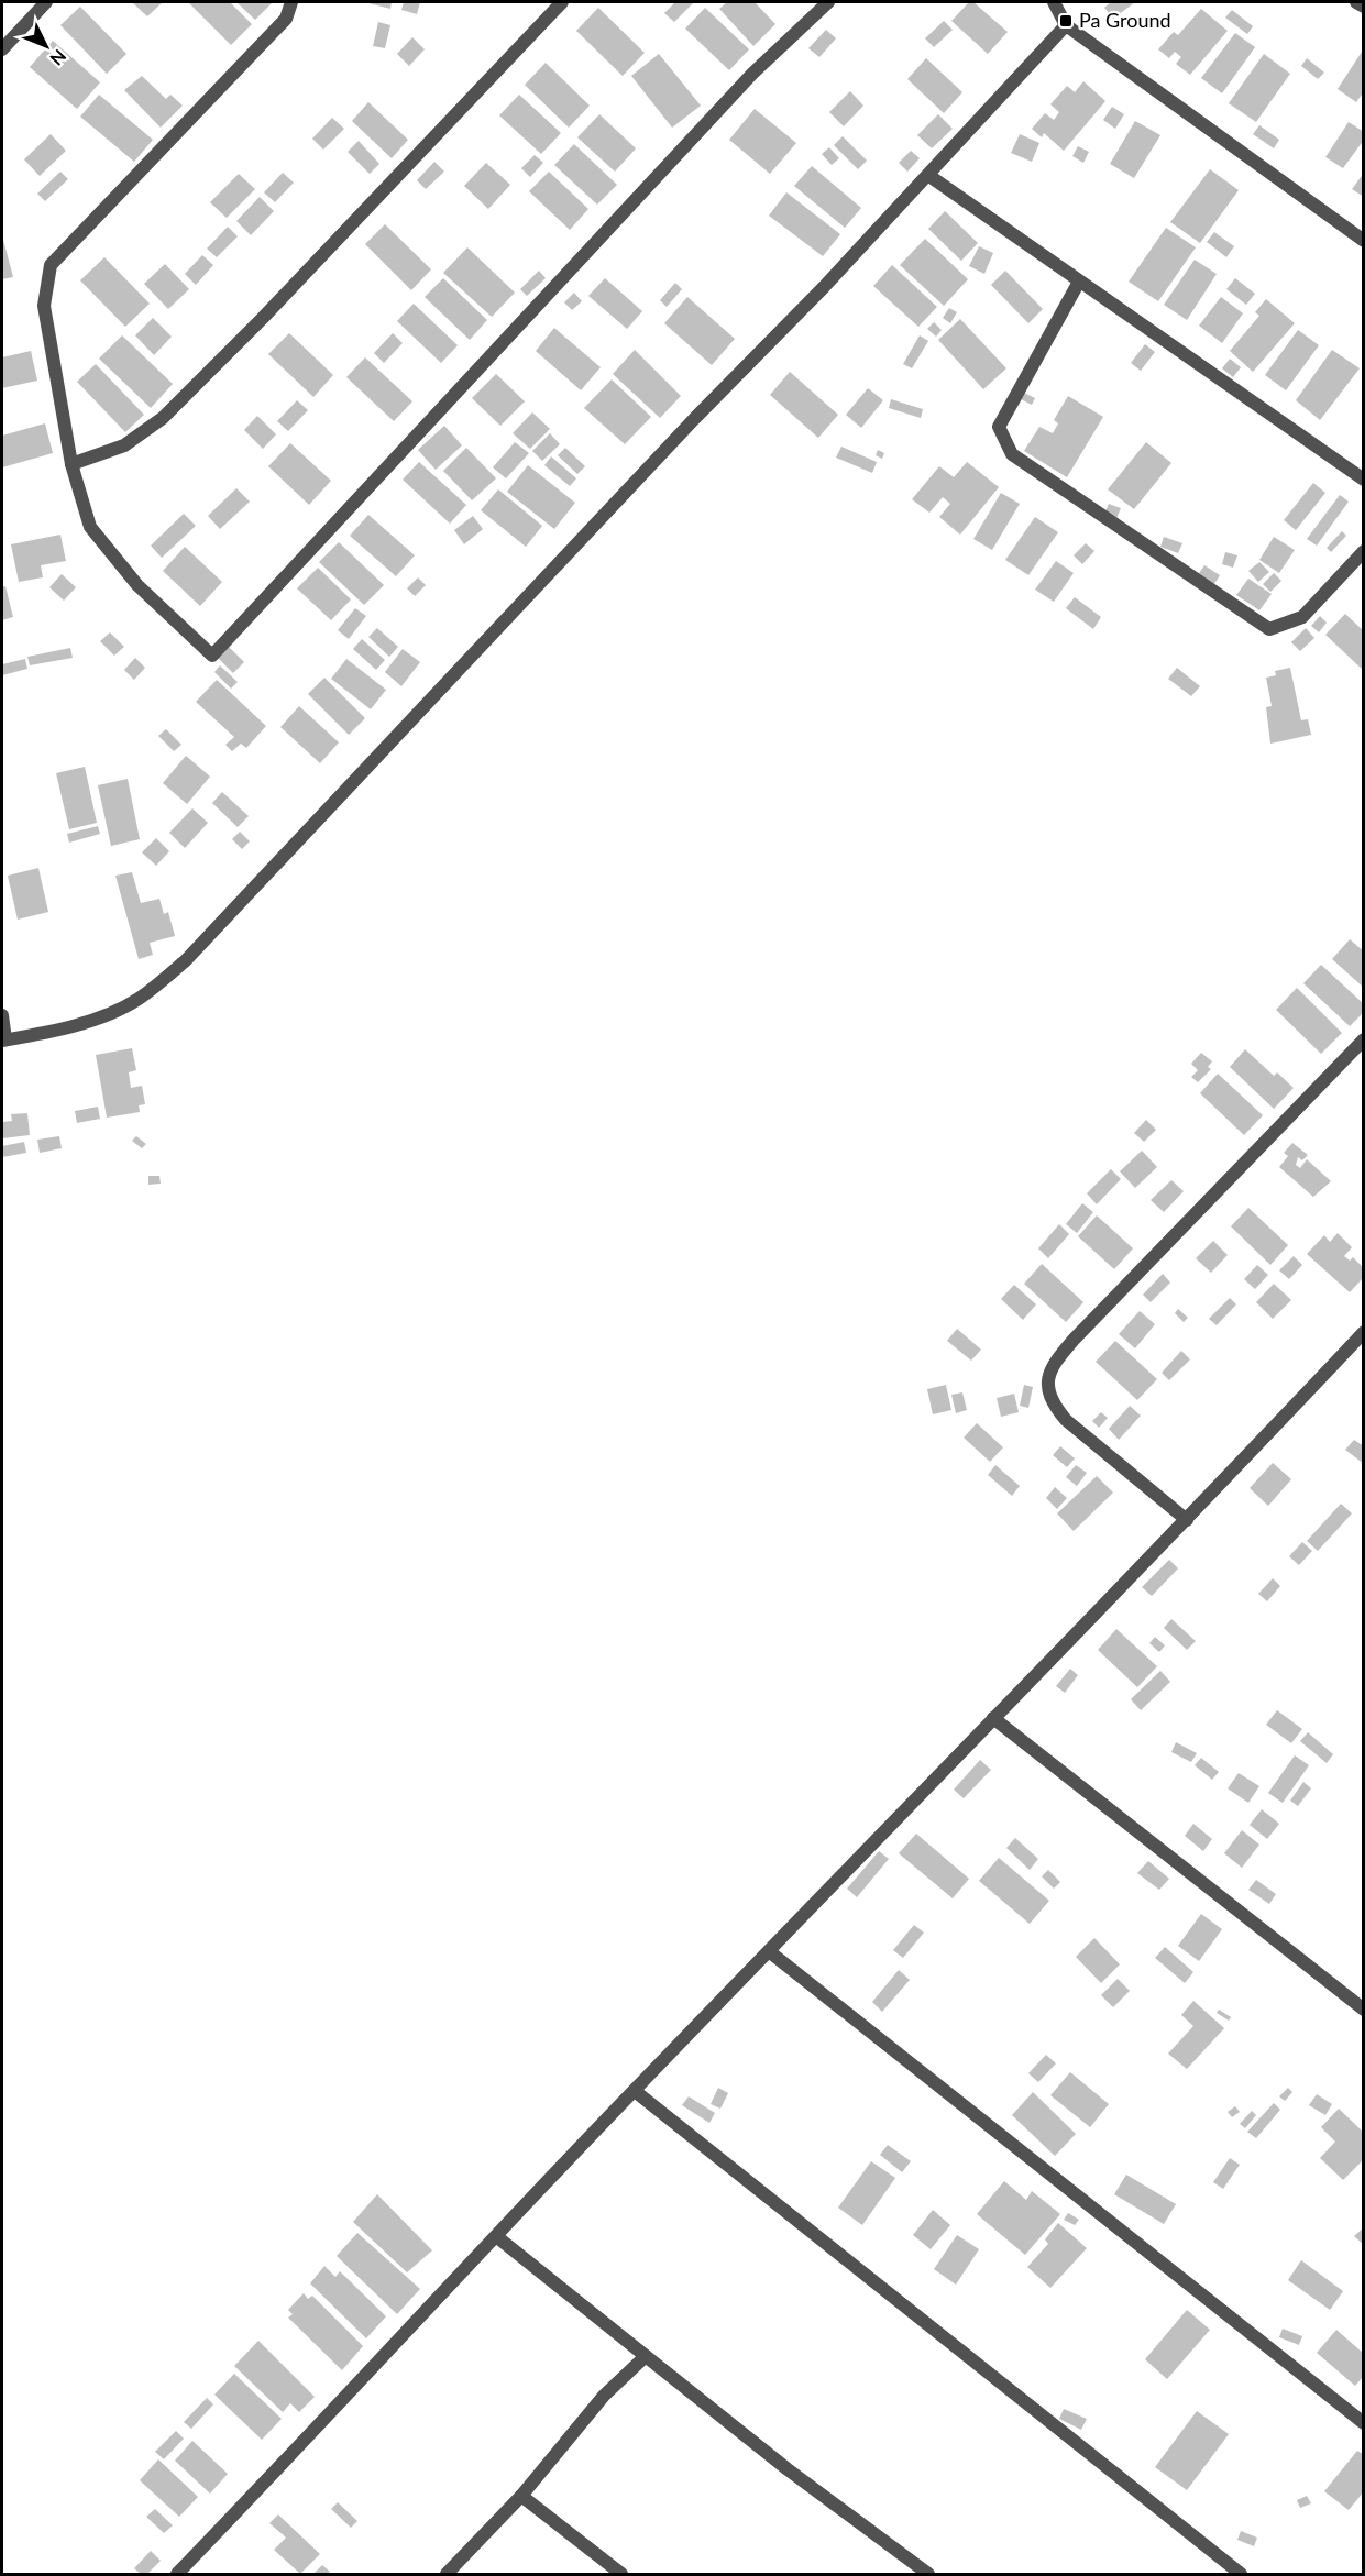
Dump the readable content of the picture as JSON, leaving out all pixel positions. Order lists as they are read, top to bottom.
{
  "places": {
    "transit": ["Pa Ground"]
  },
  "north": "bottom right"
}
